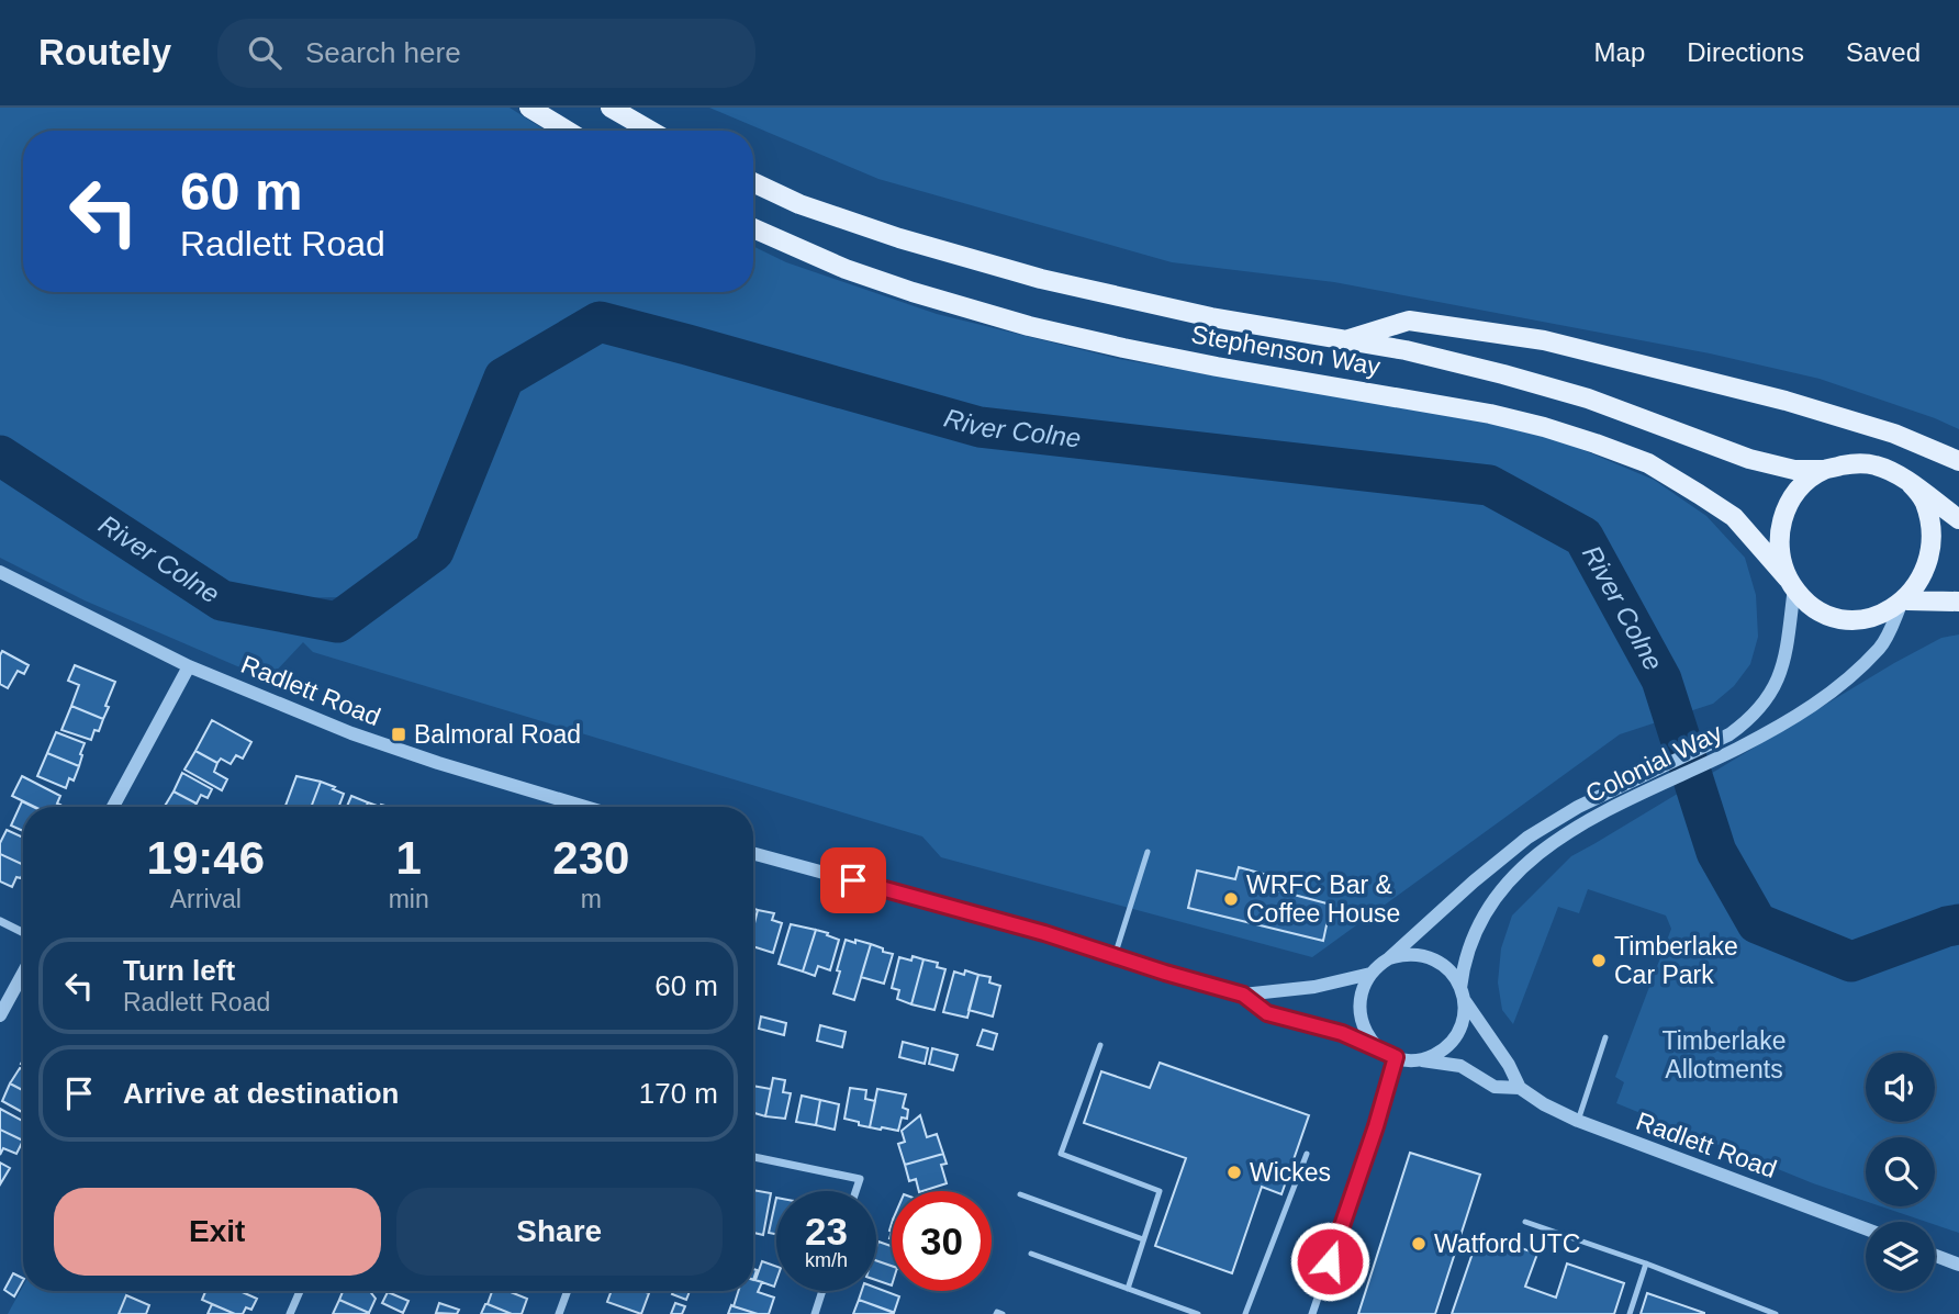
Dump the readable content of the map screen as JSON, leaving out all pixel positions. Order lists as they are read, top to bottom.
{
  "streets": {
    "main road": ["Stephenson Way"],
    "street": ["Radlett Road", "Colonial Way"]
  },
  "crossings": [
    ["Stephenson Way", "Colonial Way"],
    ["Radlett Road", "Colonial Way"]
  ],
  "water": ["River Colne"],
  "parks": ["Timberlake Allotments"],
  "places": {
    "transit": ["Balmoral Road"],
    "other": [
      "WRFC Bar & Coffee House",
      "Timberlake Car Park",
      "Wickes",
      "Watford UTC"
    ]
  },
  "page": {
    "header": "Routely",
    "search": "Search here",
    "nav": ["Map", "Directions", "Saved"],
    "turn": ["60 m", "Radlett Road"],
    "eta": [
      "19:46",
      "Arrival",
      "1",
      "min",
      "230",
      "m"
    ],
    "list": [
      {
        "name": "Turn left",
        "note": "Radlett Road",
        "value": "60 m"
      },
      {
        "name": "Arrive at destination",
        "value": "170 m"
      }
    ],
    "buttons": ["Exit", "Share"],
    "speed": "23 km/h",
    "limit": "30"
  }
}
